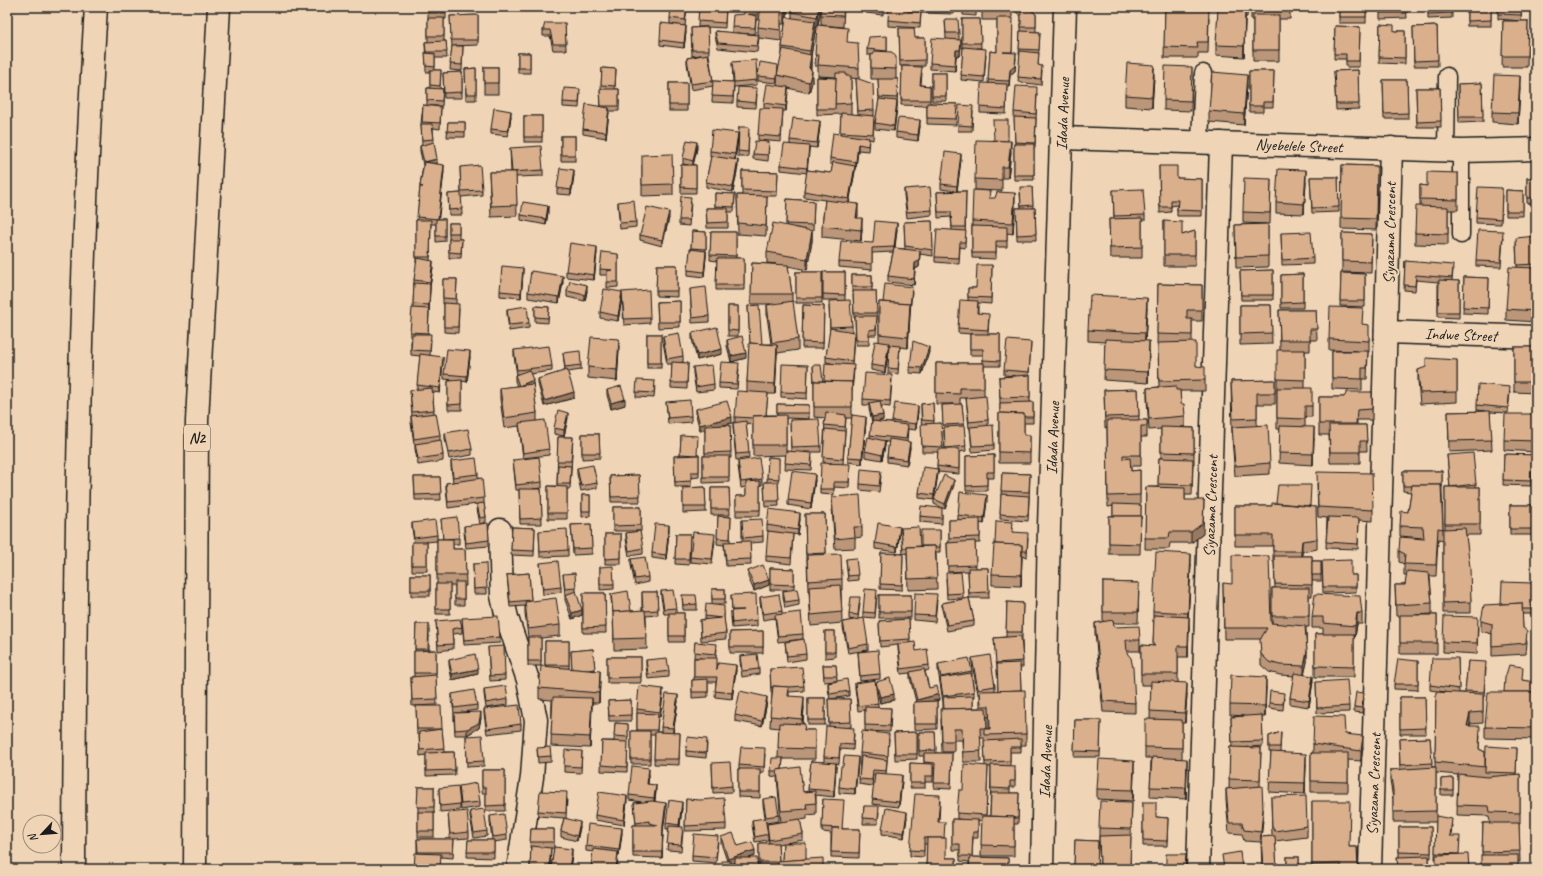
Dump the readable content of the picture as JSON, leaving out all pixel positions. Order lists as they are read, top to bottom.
{
  "streets": {
    "main road": [
      "Idada Avenue",
      "Nyebelele Street",
      "Siyazama Crescent",
      "Indwe Street",
      "N2"
    ]
  },
  "crossings": [
    ["Idada Avenue", "Nyebelele Street"],
    ["Nyebelele Street", "Siyazama Crescent"],
    ["Siyazama Crescent", "Indwe Street"]
  ],
  "north": "bottom left"
}
